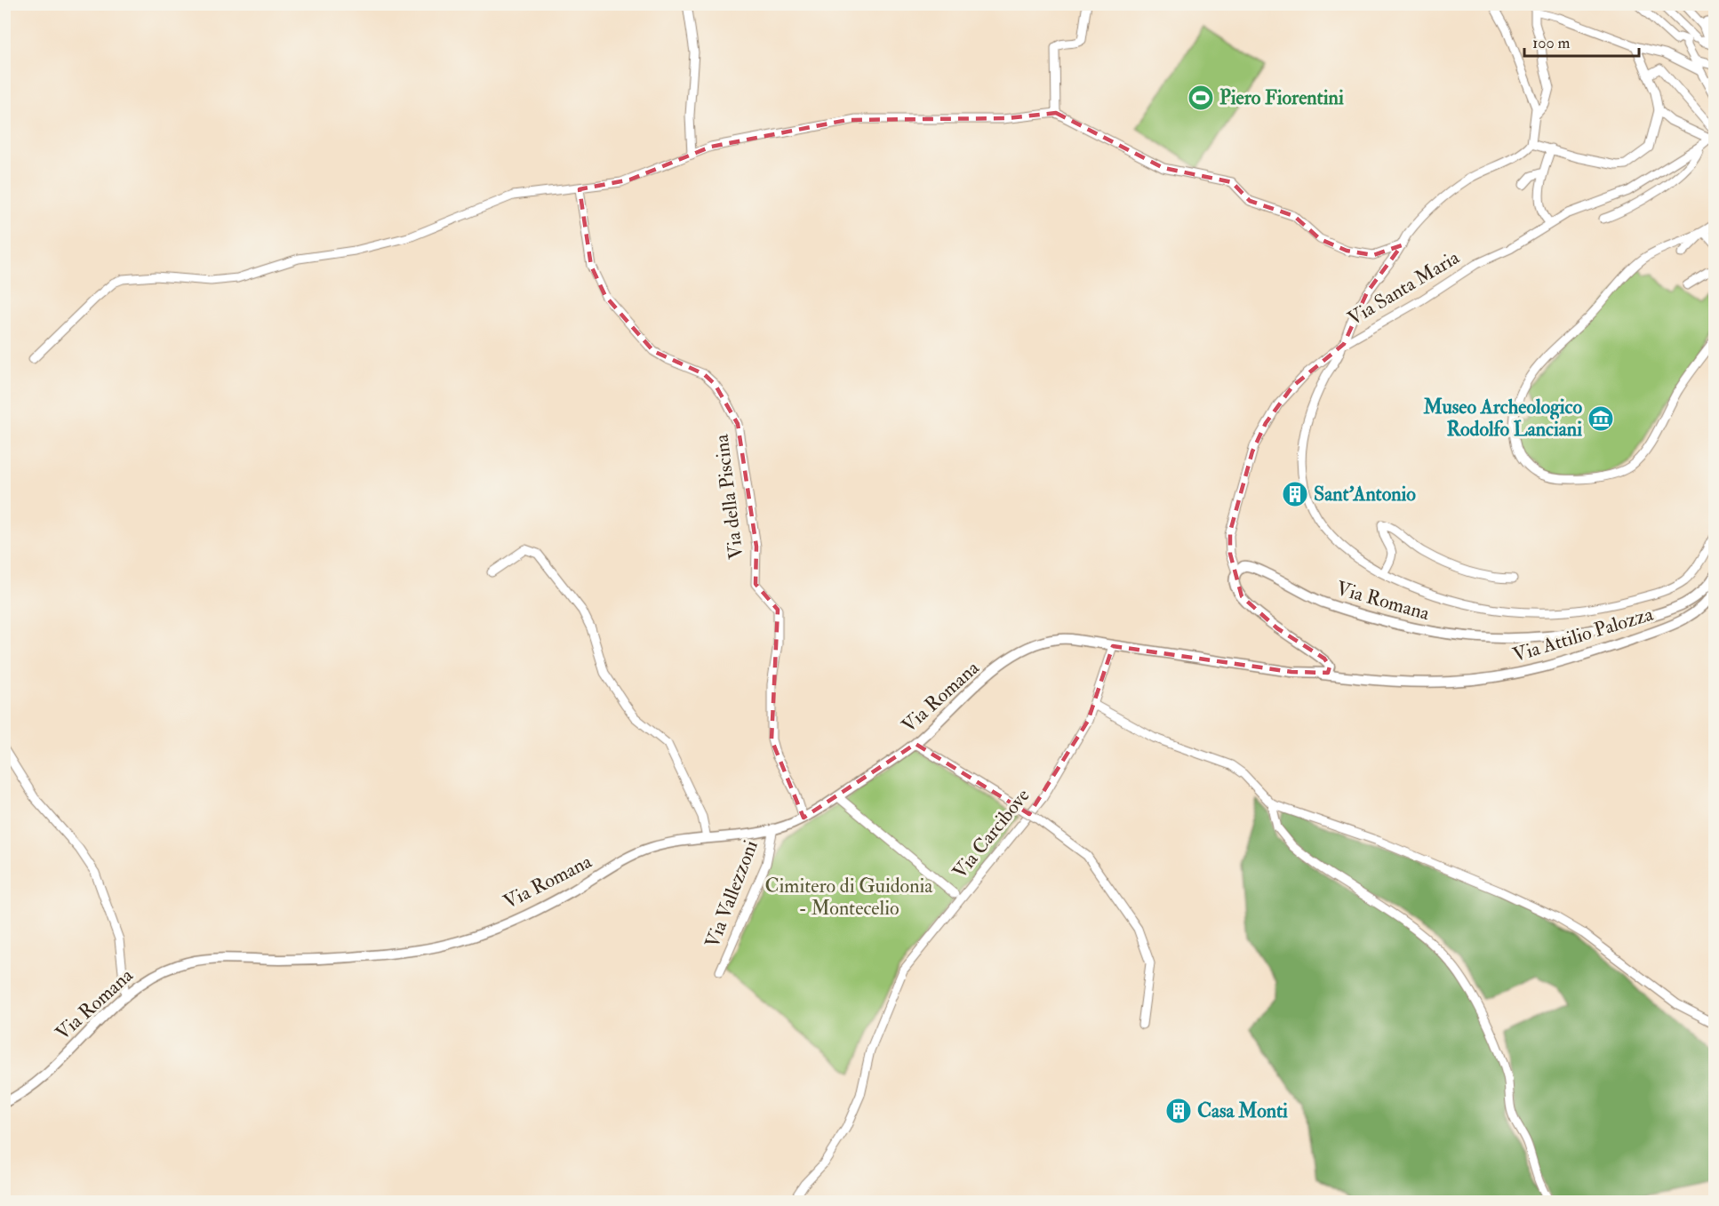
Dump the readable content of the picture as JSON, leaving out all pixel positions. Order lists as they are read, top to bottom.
{
  "streets": {
    "street": [
      "Via Santa Maria",
      "Via della Piscina",
      "Via Romana",
      "Via Attilio Palozza",
      "Via Carcibove",
      "Via Vallezzoni"
    ]
  },
  "crossings": [
    ["Via Santa Maria", "Via Romana"],
    ["Via della Piscina", "Via Romana"],
    ["Via Romana", "Via Attilio Palozza"],
    ["Via Romana", "Via Carcibove"],
    ["Via Romana", "Via Vallezzoni"]
  ],
  "parks": ["Cimitero di Guidonia - Montecelio"],
  "places": {
    "sports": ["Piero Fiorentini"],
    "museum": ["Museo Archeologico Rodolfo Lanciani"],
    "building": ["Sant'Antonio", "Casa Monti"]
  },
  "scale_bar": "100 m"
}
